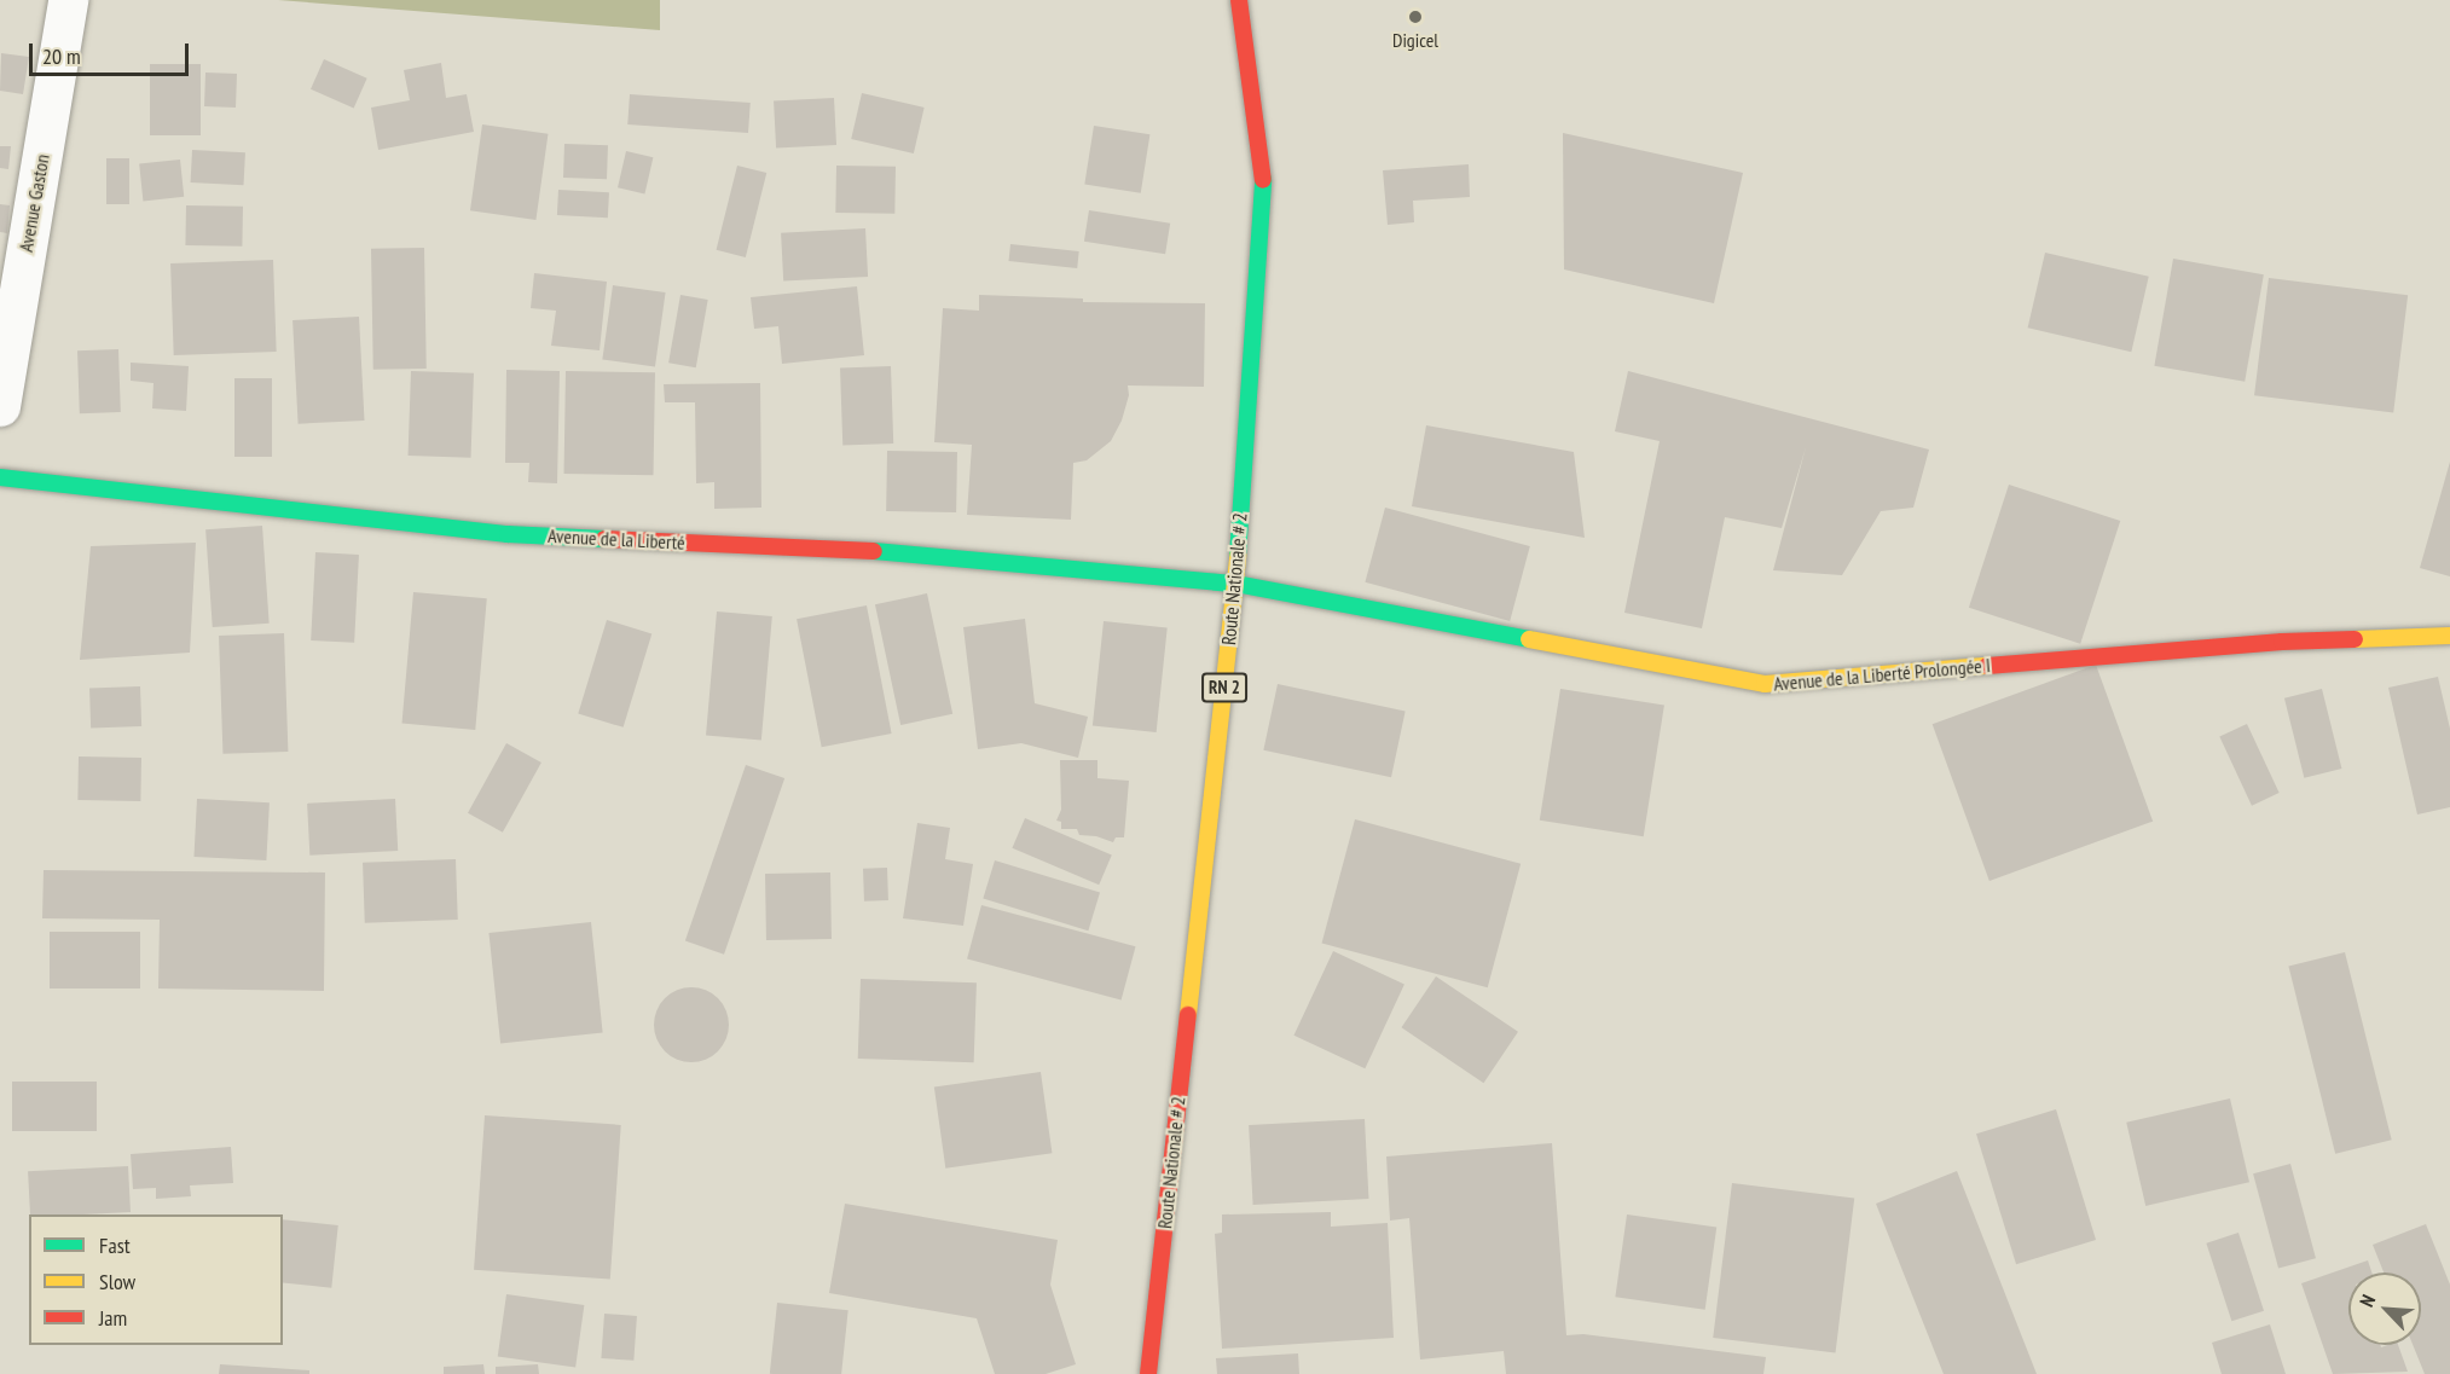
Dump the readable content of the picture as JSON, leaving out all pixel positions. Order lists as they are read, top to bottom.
{
  "streets": {
    "street": [
      "Avenue Gaston",
      "Avenue de la Liberté",
      "Route Nationale # 2",
      "Avenue de la Liberté Prolongée I",
      "RN 2"
    ]
  },
  "crossings": [
    ["Avenue de la Liberté", "Route Nationale # 2"],
    ["Avenue de la Liberté", "Avenue de la Liberté Prolongée I"],
    ["Route Nationale # 2", "Avenue de la Liberté Prolongée I"]
  ],
  "places": ["Digicel"],
  "legend": ["Fast", "Slow", "Jam"],
  "scale_bar": "20 m",
  "north": "top left"
}
